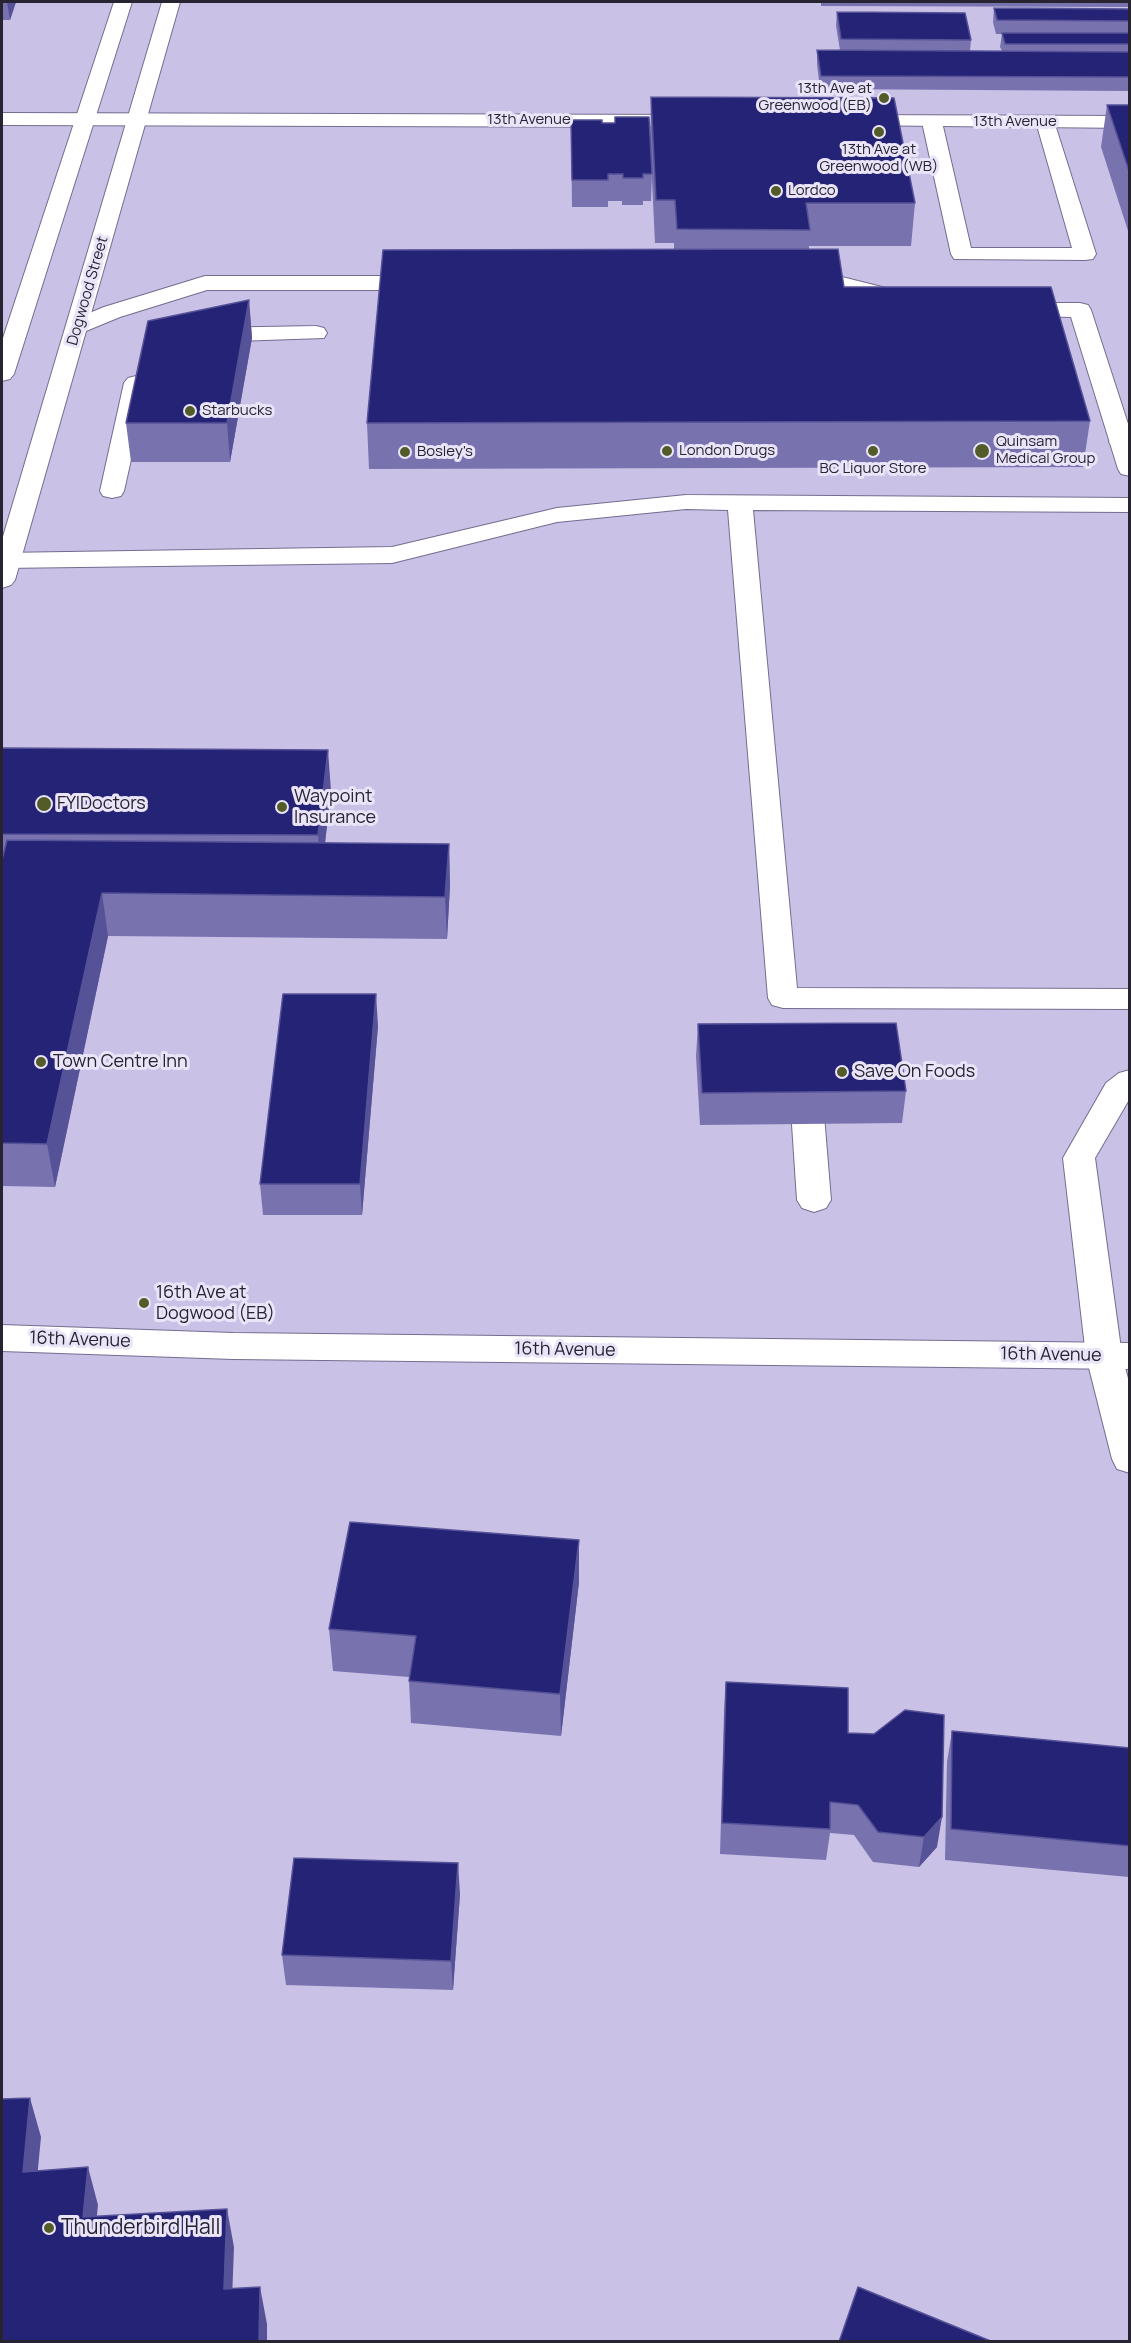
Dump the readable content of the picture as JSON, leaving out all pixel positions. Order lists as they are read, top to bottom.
{
  "streets": {
    "main road": ["13th Avenue", "Dogwood Street", "16th Avenue"]
  },
  "crossings": [
    ["13th Avenue", "Dogwood Street"]
  ],
  "places": [
    "13th Ave at Greenwood (EB)",
    "13th Ave at Greenwood (WB)",
    "Lordco",
    "Starbucks",
    "London Drugs",
    "BC Liquor Store",
    "Quinsam Medical Group",
    "Bosley's",
    "FYIDoctors",
    "Waypoint Insurance",
    "Town Centre Inn",
    "Save On Foods",
    "16th Ave at Dogwood (EB)",
    "Thunderbird Hall"
  ]
}
